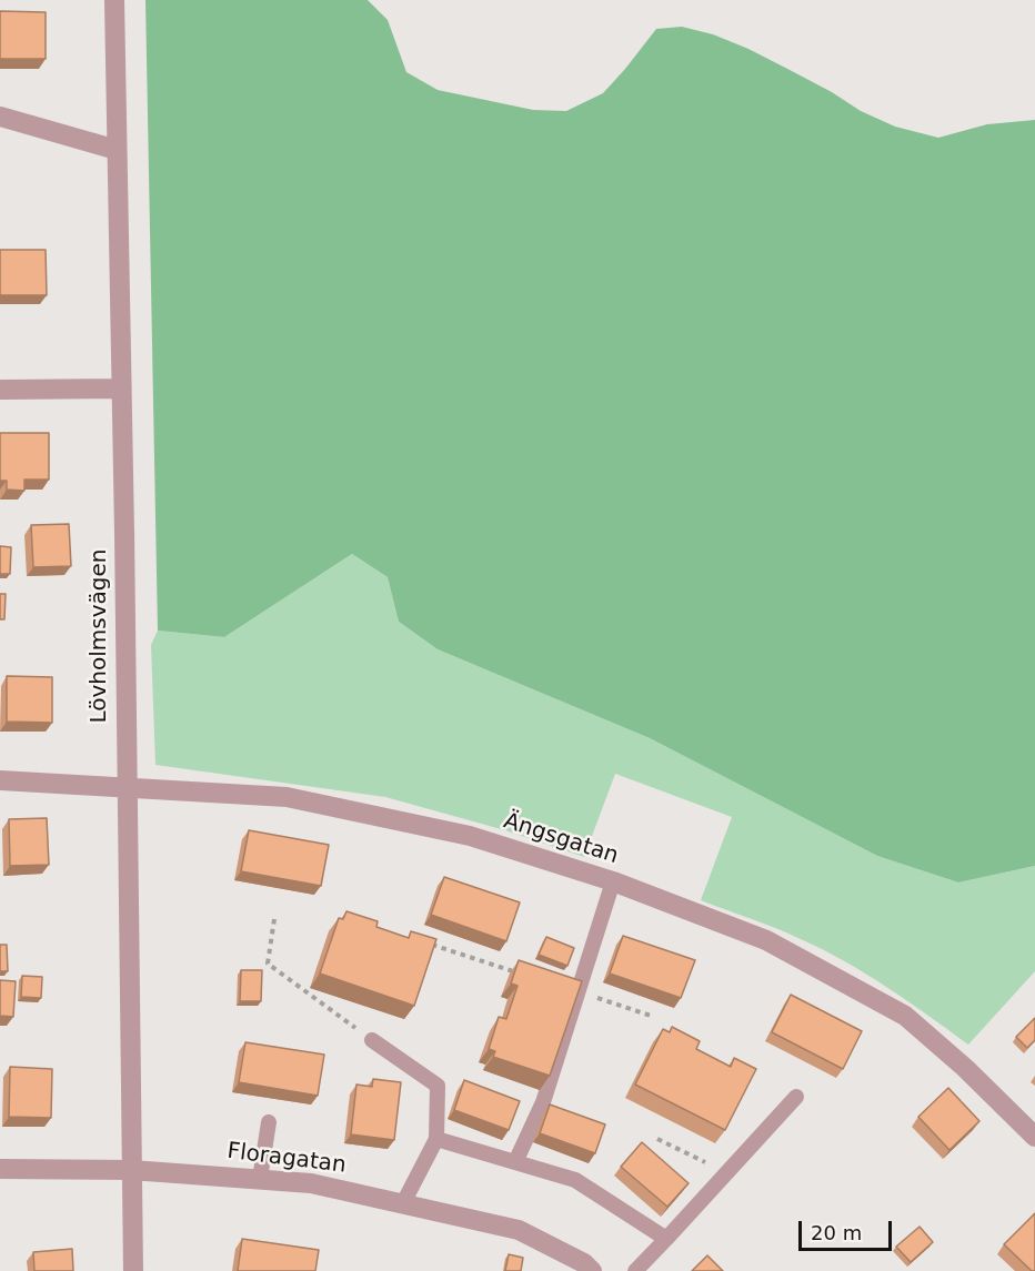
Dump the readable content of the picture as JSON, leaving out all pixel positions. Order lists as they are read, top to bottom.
{
  "streets": {
    "street": ["Lövholmsvägen", "Ängsgatan", "Floragatan"]
  },
  "crossings": [
    ["Lövholmsvägen", "Ängsgatan"],
    ["Lövholmsvägen", "Floragatan"]
  ],
  "scale_bar": "20 m"
}
